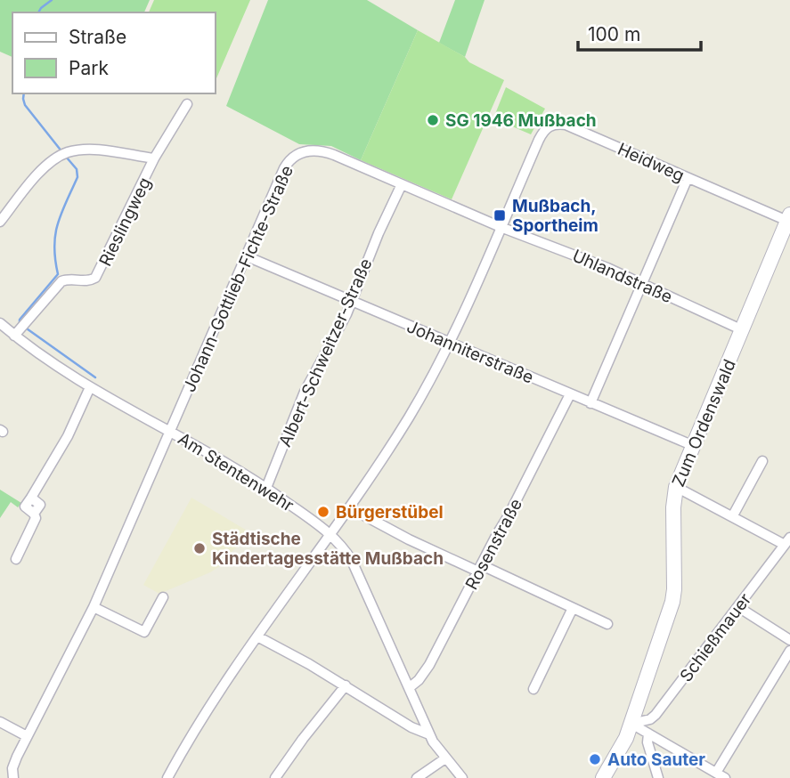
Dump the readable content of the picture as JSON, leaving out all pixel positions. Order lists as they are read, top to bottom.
{
  "streets": {
    "street": [
      "Heidweg",
      "Rieslingweg",
      "Uhlandstraße",
      "Johann-Gottlieb-Fichte-Straße",
      "Johanniterstraße",
      "Albert-Schweitzer-Straße",
      "Zum Ordenswald",
      "Am Stentenwehr",
      "Rosenstraße",
      "Schießmauer"
    ]
  },
  "crossings": [
    ["Heidweg", "Uhlandstraße"],
    ["Heidweg", "Johann-Gottlieb-Fichte-Straße"],
    ["Heidweg", "Johanniterstraße"],
    ["Heidweg", "Zum Ordenswald"],
    ["Heidweg", "Am Stentenwehr"],
    ["Rieslingweg", "Am Stentenwehr"],
    ["Uhlandstraße", "Johann-Gottlieb-Fichte-Straße"],
    ["Uhlandstraße", "Zum Ordenswald"],
    ["Johann-Gottlieb-Fichte-Straße", "Johanniterstraße"],
    ["Johann-Gottlieb-Fichte-Straße", "Albert-Schweitzer-Straße"],
    ["Johann-Gottlieb-Fichte-Straße", "Am Stentenwehr"],
    ["Johanniterstraße", "Albert-Schweitzer-Straße"],
    ["Johanniterstraße", "Zum Ordenswald"],
    ["Johanniterstraße", "Rosenstraße"],
    ["Albert-Schweitzer-Straße", "Am Stentenwehr"],
    ["Zum Ordenswald", "Schießmauer"],
    ["Am Stentenwehr", "Rosenstraße"]
  ],
  "places": {
    "other": [
      "SG 1946 Mußbach",
      "Bürgerstübel",
      "Städtische Kindertagesstätte Mußbach",
      "Auto Sauter"
    ],
    "transit": ["Mußbach, Sportheim"]
  },
  "legend": ["Straße", "Park"],
  "scale_bar": "100 m"
}
